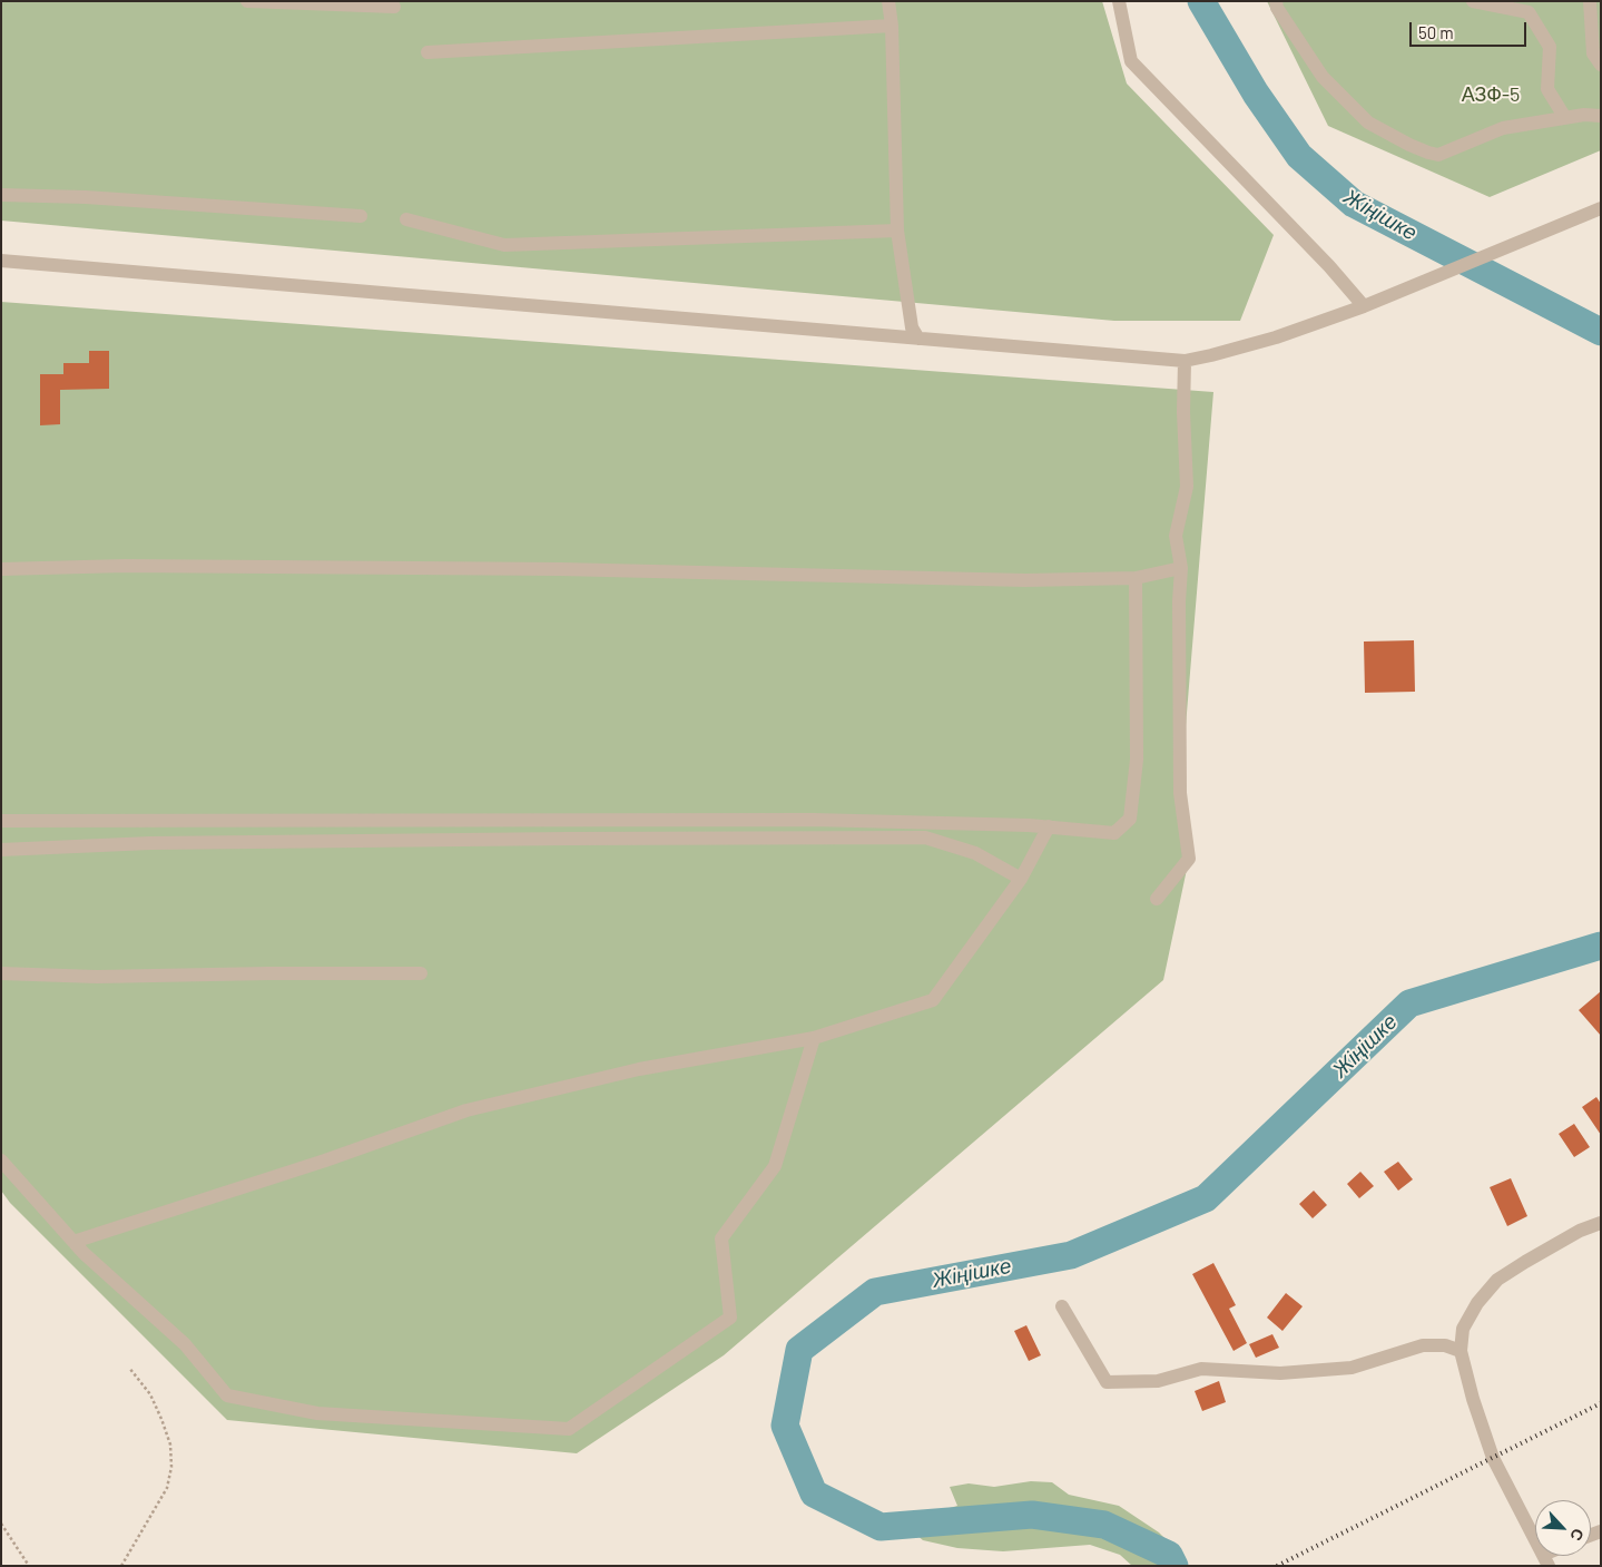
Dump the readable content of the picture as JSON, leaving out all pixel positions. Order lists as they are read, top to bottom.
{
  "water": ["Жіңішке"],
  "parks": ["АЗФ-5"],
  "scale_bar": "50 m",
  "north": "bottom right"
}
